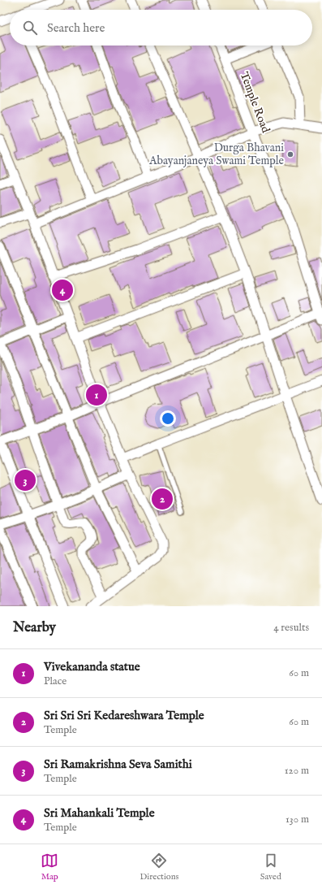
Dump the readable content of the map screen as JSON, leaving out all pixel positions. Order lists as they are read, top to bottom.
{
  "streets": {
    "street": ["Temple Road"]
  },
  "places": ["Durga Bhavani Abayanjaneya Swami Temple"],
  "page": {
    "search": "Search here",
    "pins": [
      "4",
      "1",
      "3",
      "2"
    ],
    "heading": ["Nearby", "4 results"],
    "list": [
      {
        "mark": "1",
        "name": "Vivekananda statue",
        "note": "Place",
        "value": "60 m"
      },
      {
        "mark": "2",
        "name": "Sri Sri Sri Kedareshwara Temple",
        "note": "Temple",
        "value": "60 m"
      },
      {
        "mark": "3",
        "name": "Sri Ramakrishna Seva Samithi",
        "note": "Temple",
        "value": "120 m"
      },
      {
        "mark": "4",
        "name": "Sri Mahankali Temple",
        "note": "Temple",
        "value": "130 m"
      }
    ],
    "nav": ["Map", "Directions", "Saved"]
  }
}
